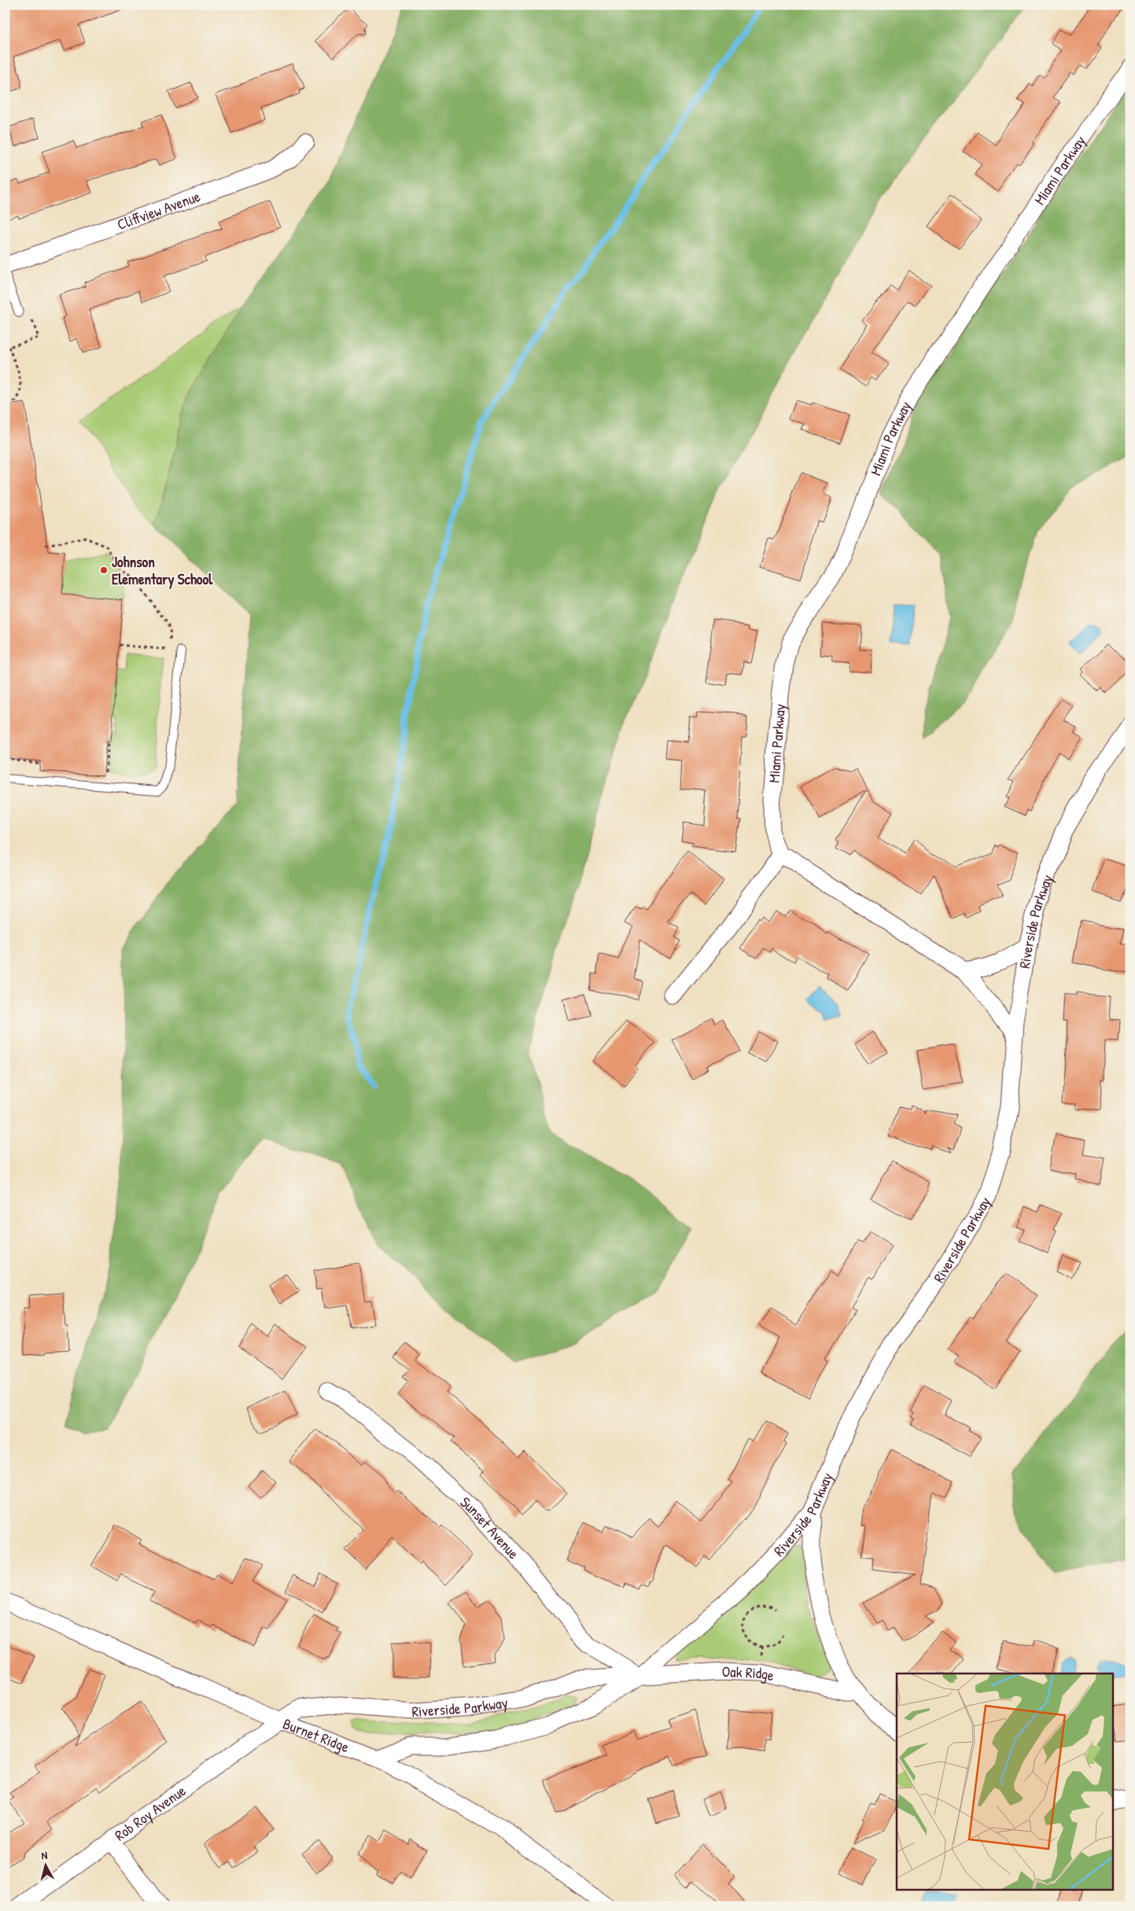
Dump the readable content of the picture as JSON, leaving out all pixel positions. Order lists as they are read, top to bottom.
{
  "streets": {
    "street": [
      "Miami Parkway",
      "Cliffview Avenue",
      "Riverside Parkway",
      "Sunset Avenue",
      "Oak Ridge",
      "Burnet Ridge",
      "Rob Roy Avenue"
    ]
  },
  "crossings": [
    ["Riverside Parkway", "Sunset Avenue"],
    ["Riverside Parkway", "Oak Ridge"],
    ["Riverside Parkway", "Burnet Ridge"],
    ["Riverside Parkway", "Rob Roy Avenue"],
    ["Sunset Avenue", "Oak Ridge"],
    ["Burnet Ridge", "Rob Roy Avenue"]
  ],
  "places": ["Johnson Elementary School"],
  "north": "top"
}
